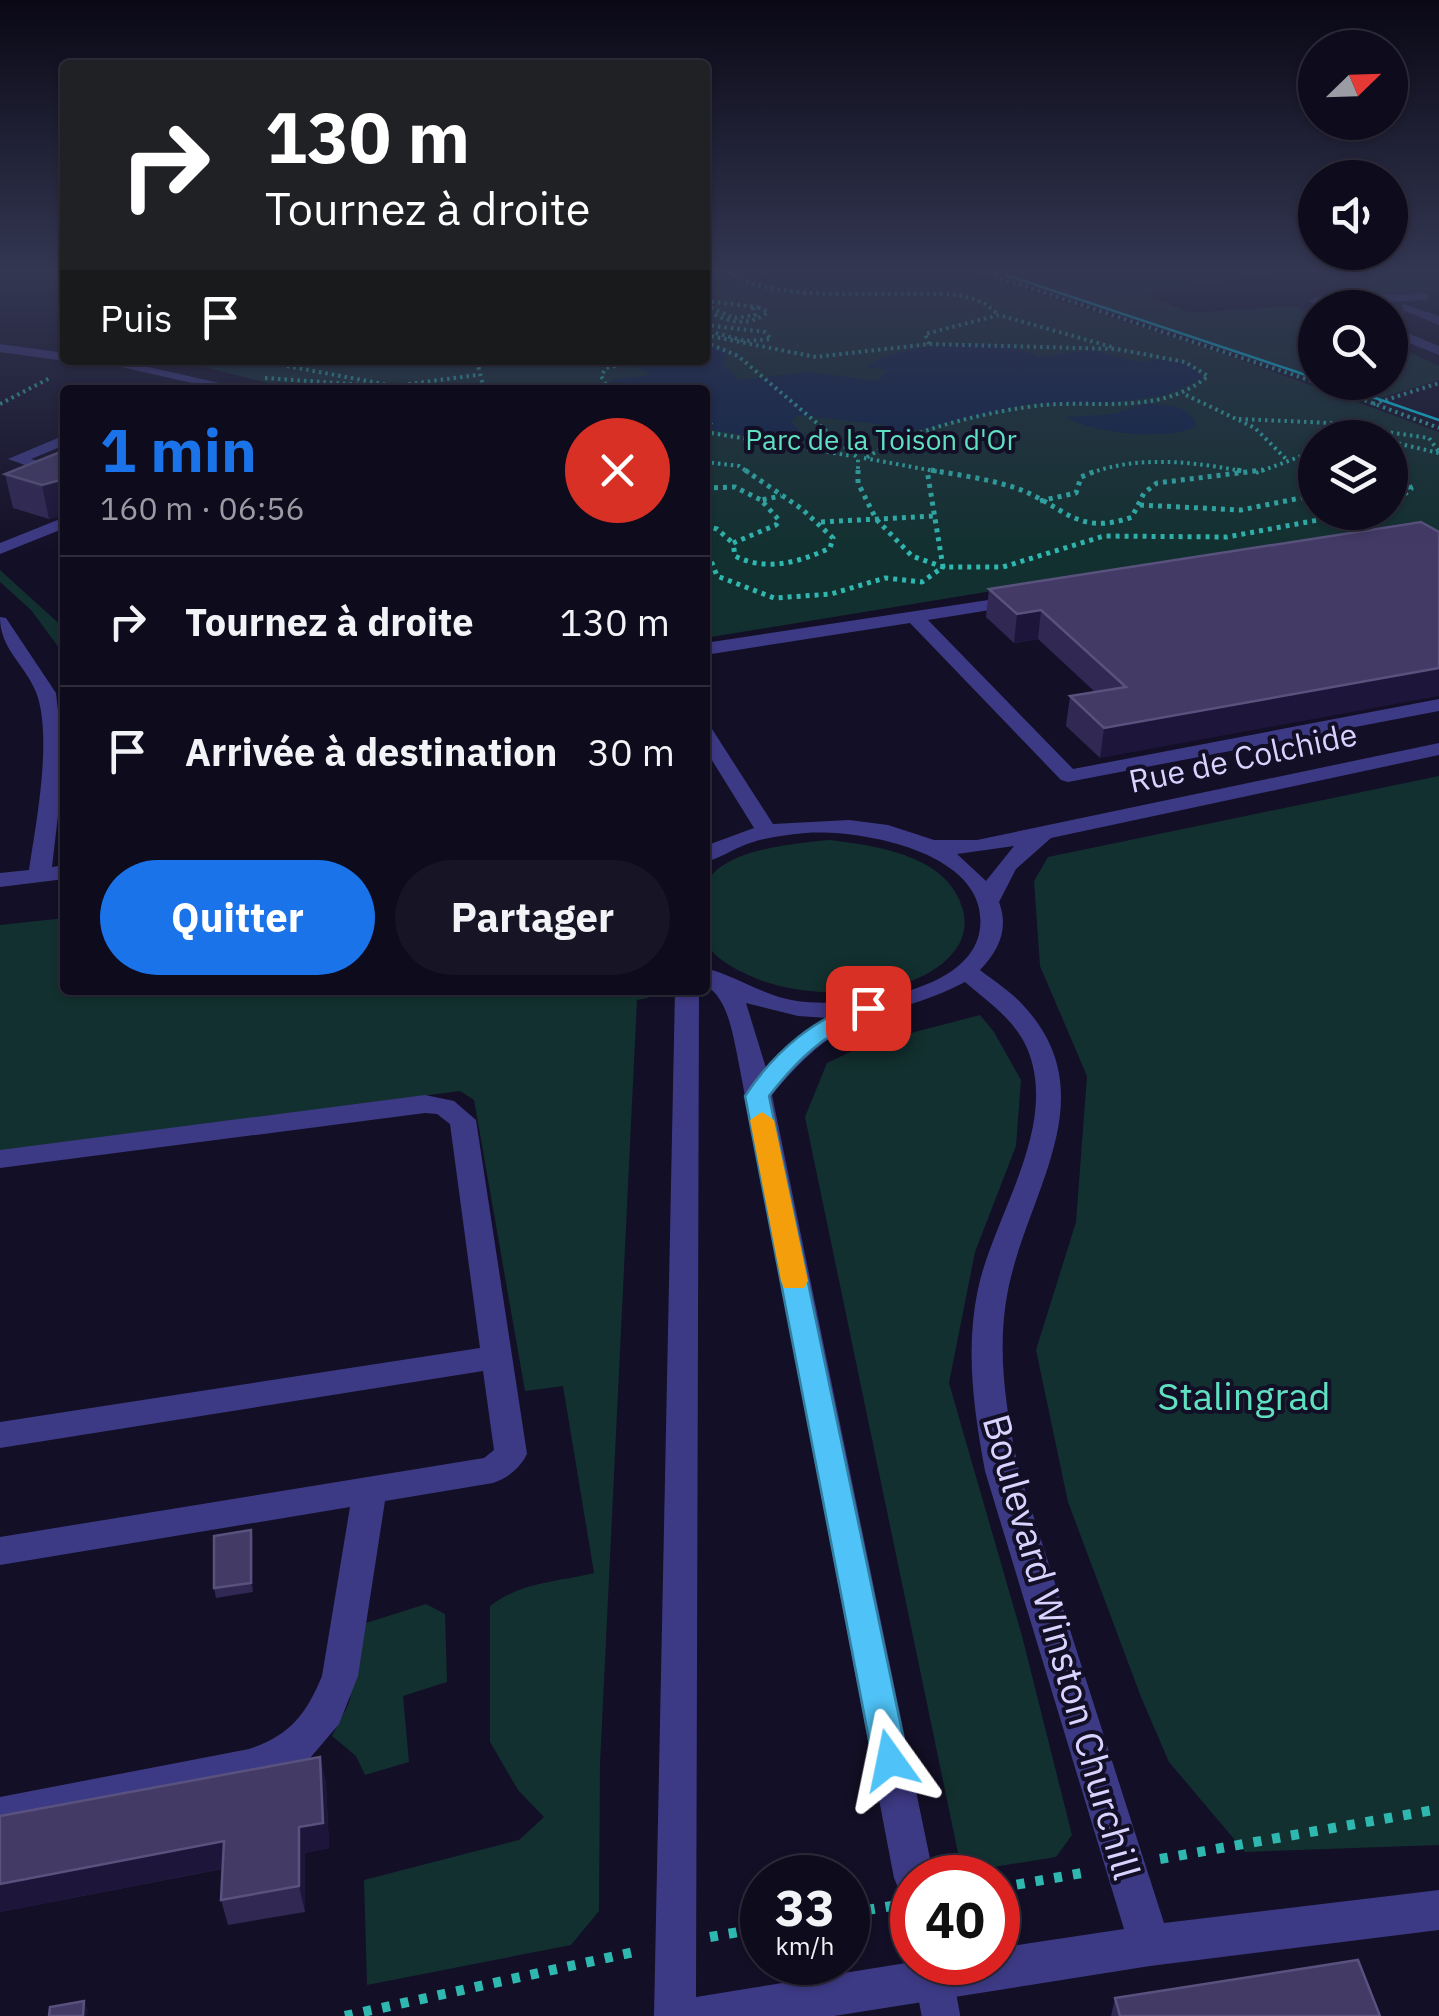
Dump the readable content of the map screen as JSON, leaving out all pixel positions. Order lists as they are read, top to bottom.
{
  "streets": {
    "street": ["Rue de Colchide", "Boulevard Winston Churchill"]
  },
  "parks": ["Parc de la Toison d'Or", "Stalingrad"],
  "north": "top right",
  "page": {
    "turn": ["130 m", "Tournez à droite"],
    "then": "Puis",
    "heading": ["1 min", "160 m · 06:56"],
    "list": [
      {
        "name": "Tournez à droite",
        "value": "130 m"
      },
      {
        "name": "Arrivée à destination",
        "value": "30 m"
      }
    ],
    "buttons": ["Quitter", "Partager"],
    "speed": "33 km/h",
    "limit": "40"
  }
}
